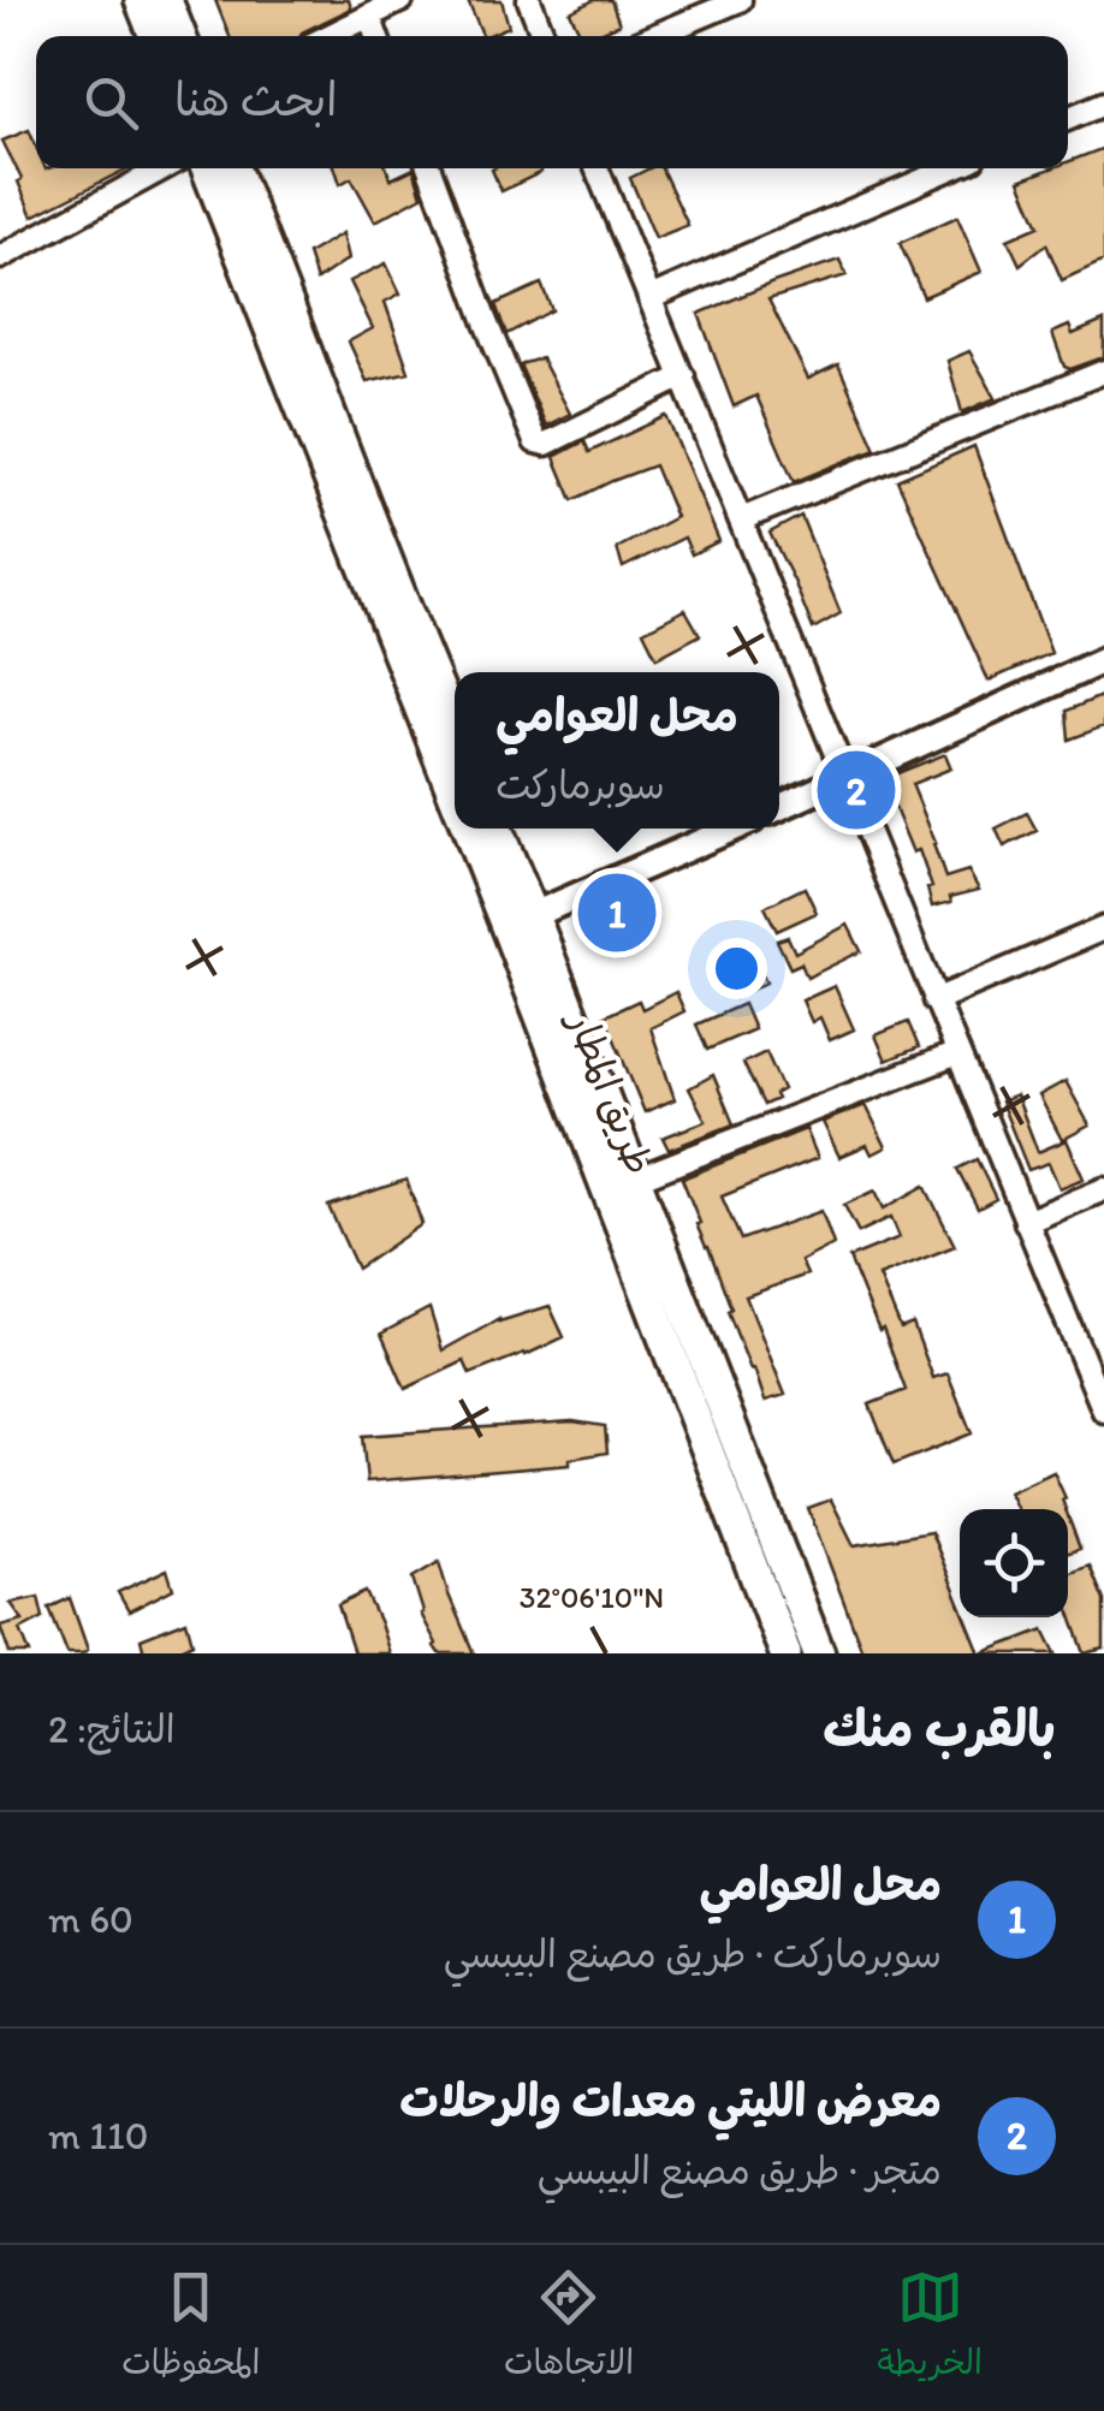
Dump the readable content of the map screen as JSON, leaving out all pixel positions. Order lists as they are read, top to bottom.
{
  "streets": {
    "highway": ["طريق المطار"]
  },
  "page": {
    "search": "ابحث هنا",
    "popup": ["محل العوامي", "سوبرماركت"],
    "pins": ["2", "1"],
    "heading": ["بالقرب منك", "النتائج: 2"],
    "list": [
      {
        "mark": "1",
        "name": "محل العوامي",
        "note": "سوبرماركت · طريق مصنع البيبسي",
        "value": "60 m"
      },
      {
        "mark": "2",
        "name": "معرض الليتي معدات والرحلات",
        "note": "متجر · طريق مصنع البيبسي",
        "value": "110 m"
      }
    ],
    "nav": ["الخريطة", "الاتجاهات", "المحفوظات"]
  },
  "coordinates": ["32°06'10\"N"]
}
